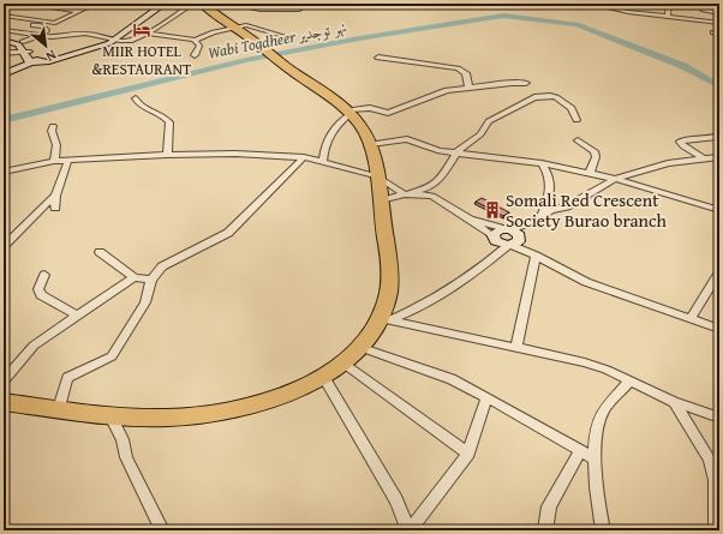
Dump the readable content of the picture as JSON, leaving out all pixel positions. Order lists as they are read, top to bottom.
{
  "water": ["Wabi Togdheer نهر توجدير"],
  "places": {
    "hotel": ["MIIR HOTEL &RESTAURANT"],
    "building": ["Somali Red Crescent Society Burao branch"]
  },
  "north": "bottom right"
}
